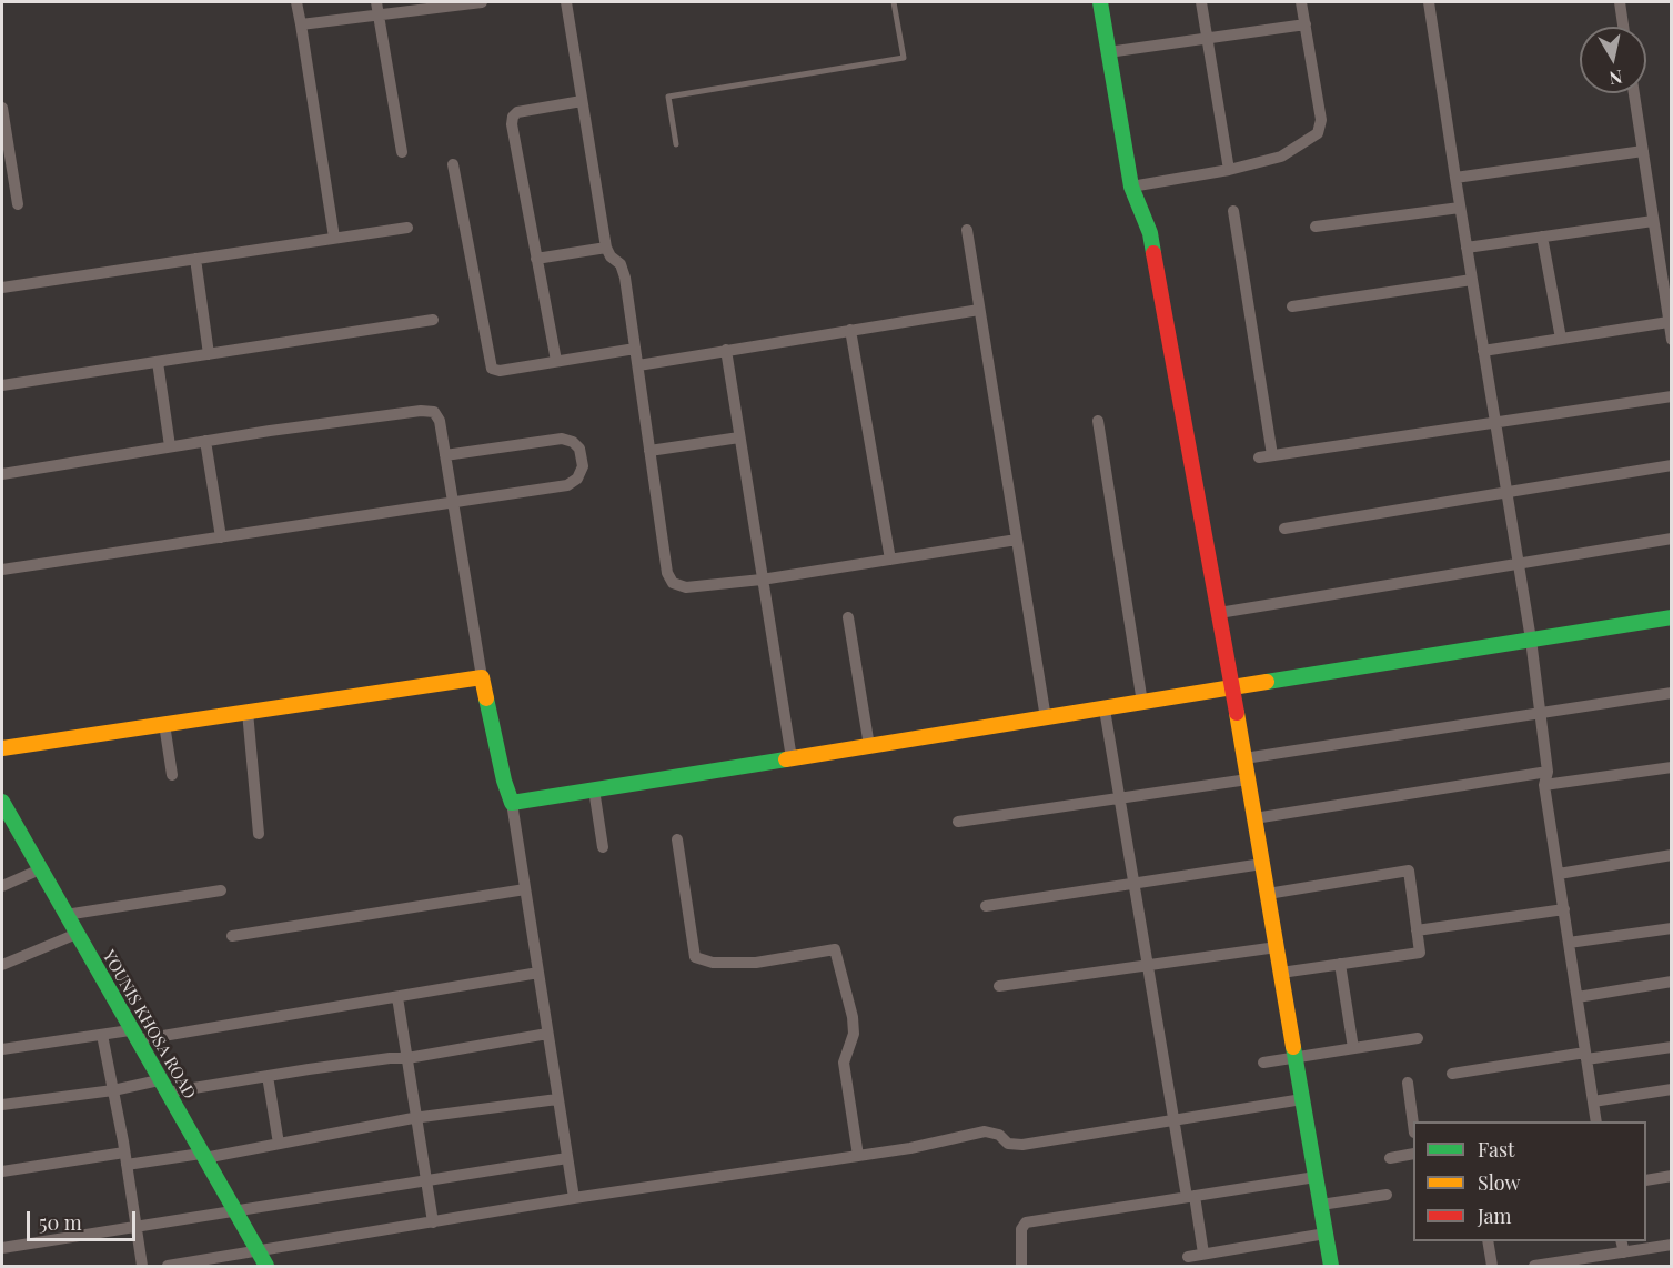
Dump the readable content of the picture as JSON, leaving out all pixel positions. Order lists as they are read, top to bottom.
{
  "streets": {
    "street": ["YOUNIS KHOSA ROAD"]
  },
  "legend": ["Fast", "Slow", "Jam"],
  "scale_bar": "50 m",
  "north": "bottom"
}
